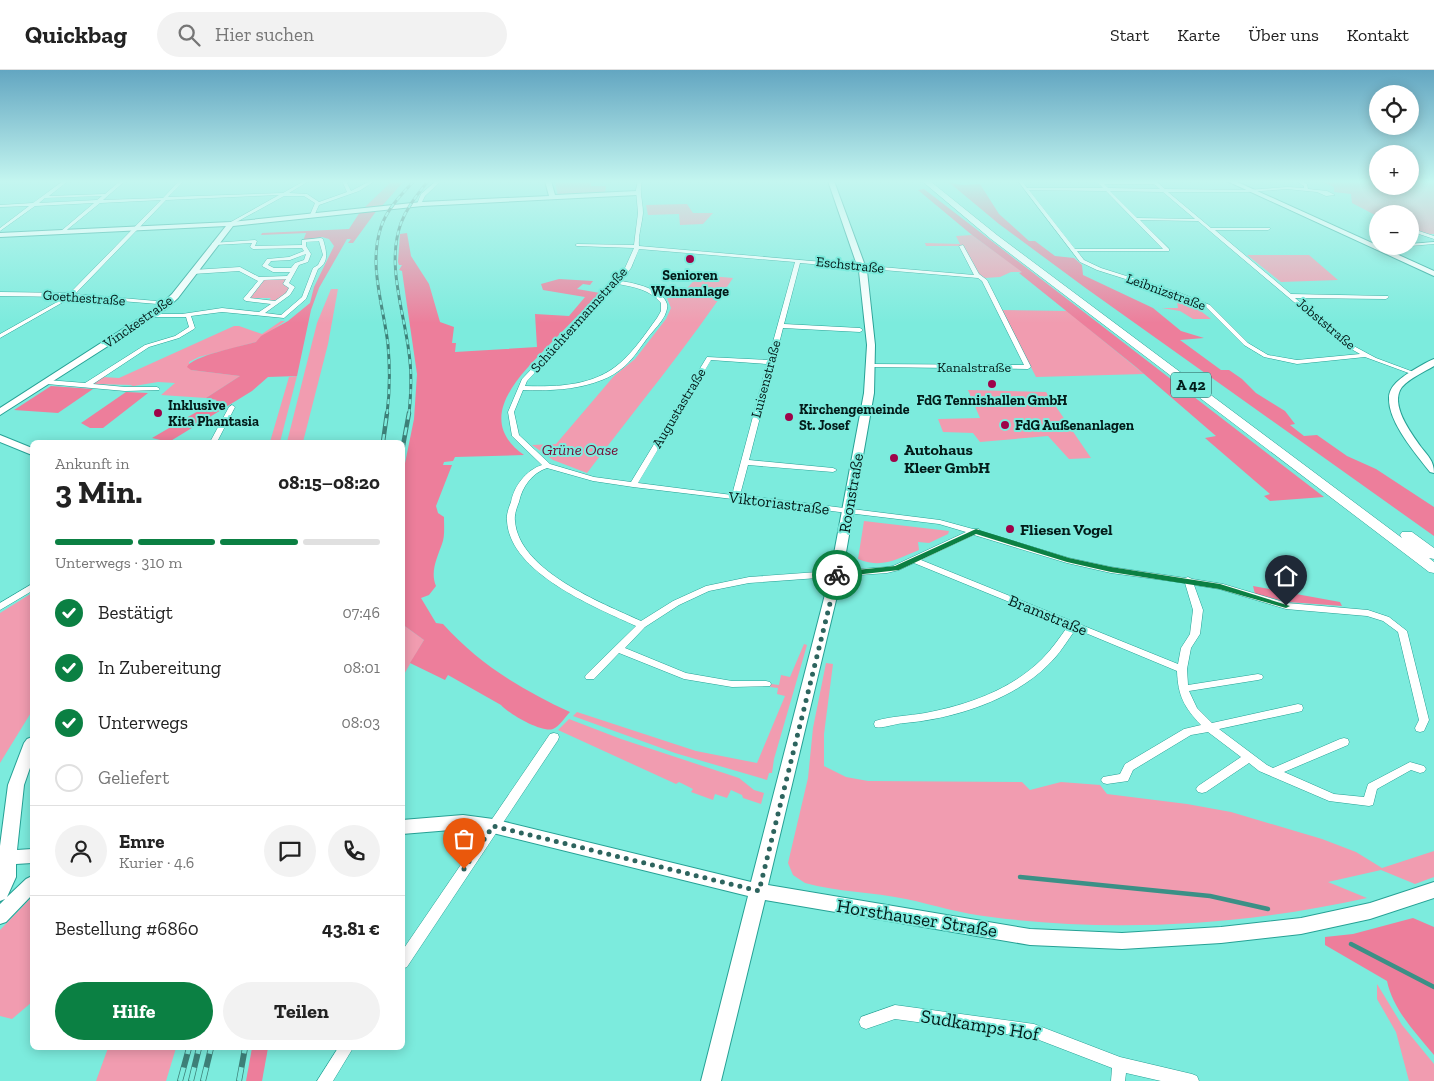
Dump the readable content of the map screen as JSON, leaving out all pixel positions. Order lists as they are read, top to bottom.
{
  "streets": {
    "highway": ["A 42"],
    "street": [
      "Eschstraße",
      "Leibnizstraße",
      "Goethestraße",
      "Schüchtermannstraße",
      "Vinckestraße",
      "Jobststraße",
      "Kanalstraße",
      "Luisenstraße",
      "Augustastraße",
      "Roonstraße",
      "Viktoriastraße",
      "Bramstraße",
      "Horsthauser Straße",
      "Sudkamps Hof"
    ]
  },
  "crossings": [
    ["Eschstraße", "Schüchtermannstraße"],
    ["Eschstraße", "Kanalstraße"],
    ["Eschstraße", "Luisenstraße"],
    ["Eschstraße", "Roonstraße"],
    ["Leibnizstraße", "Jobststraße"],
    ["Goethestraße", "Vinckestraße"],
    ["Schüchtermannstraße", "Viktoriastraße"],
    ["Kanalstraße", "Roonstraße"],
    ["Luisenstraße", "Augustastraße"],
    ["Luisenstraße", "Viktoriastraße"],
    ["Augustastraße", "Viktoriastraße"],
    ["Roonstraße", "Viktoriastraße"],
    ["Roonstraße", "Horsthauser Straße"]
  ],
  "parks": ["Grüne Oase"],
  "places": [
    "Senioren Wohnanlage",
    "FdG Tennishallen GmbH",
    "Inklusive Kita Phantasia",
    "Kirchengemeinde St. Josef",
    "FdG Außenanlagen",
    "Autohaus Kleer GmbH",
    "Fliesen Vogel"
  ],
  "page": {
    "header": "Quickbag",
    "search": "Hier suchen",
    "nav": [
      "Start",
      "Karte",
      "Über uns",
      "Kontakt"
    ],
    "map_buttons": ["+", "−"],
    "heading": ["3 Min.", "Ankunft in", "08:15–08:20"],
    "panel": [
      "Emre",
      "Kurier · 4.6",
      "Bestellung #6860",
      "43.81 €"
    ],
    "bar": "Unterwegs · 310 m",
    "list": [
      ["Bestätigt", "07:46"],
      ["In Zubereitung", "08:01"],
      ["Unterwegs", "08:03"],
      "Geliefert"
    ],
    "buttons": ["Hilfe", "Teilen"]
  }
}
